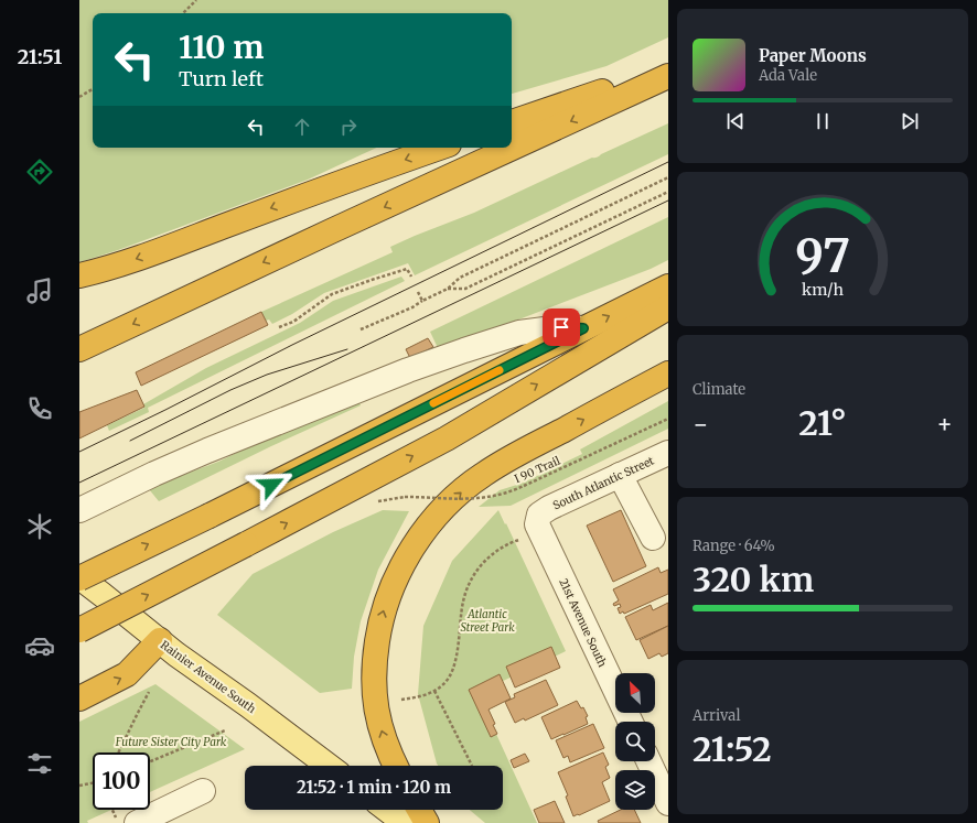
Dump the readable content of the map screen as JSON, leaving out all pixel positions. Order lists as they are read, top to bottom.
{
  "streets": {
    "main road": ["Rainier Avenue South"],
    "street": ["South Atlantic Street", "21st Avenue South"],
    "path": ["I 90 Trail"]
  },
  "crossings": [
    ["South Atlantic Street", "21st Avenue South"]
  ],
  "parks": ["Atlantic Street Park", "Future Sister City Park"],
  "north": "top left",
  "page": {
    "tabs": "21:51",
    "turn": ["110 m", "Turn left"],
    "song": ["Paper Moons", "Ada Vale"],
    "tile": [
      "Climate",
      ["Range · 64%", "320 km"],
      ["Arrival", "21:52"]
    ],
    "heat": ["−", "21°", "+"],
    "limit": "100",
    "trip": "21:52 · 1 min · 120 m",
    "gauge": ["97", "km/h"]
  }
}
